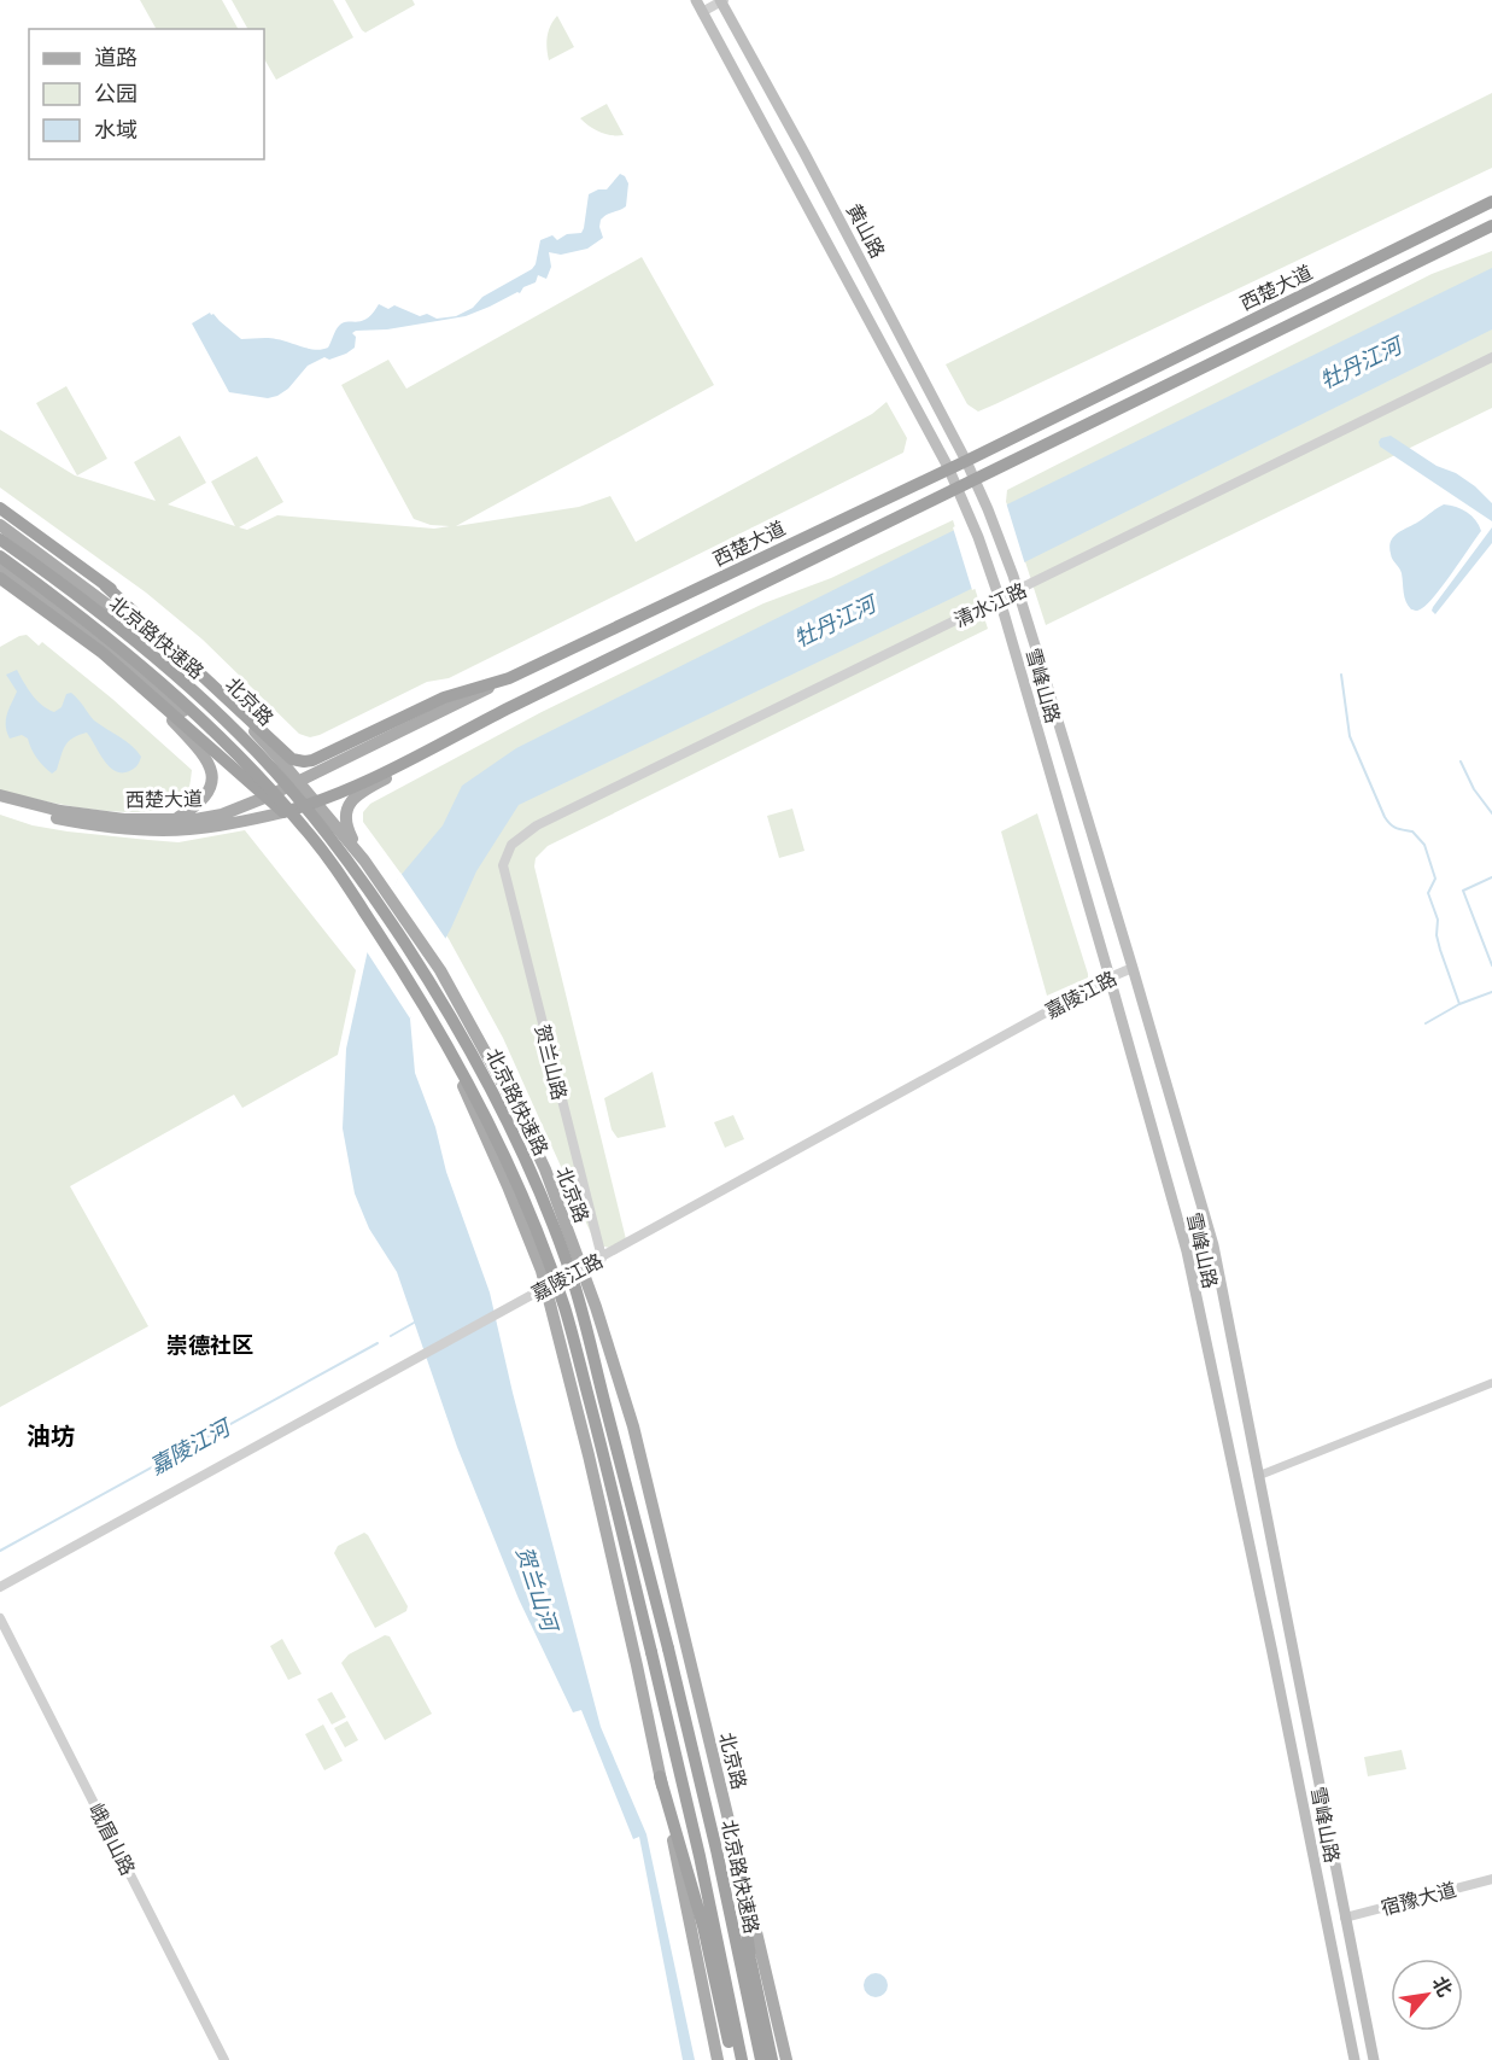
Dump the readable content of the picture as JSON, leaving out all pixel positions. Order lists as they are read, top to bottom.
{
  "streets": {
    "highway": ["西楚大道", "北京路快速路"],
    "main road": ["黄山路", "雪峰山路", "北京路"],
    "street": [
      "清水江路",
      "嘉陵江路",
      "贺兰山路",
      "峨眉山路",
      "宿豫大道"
    ]
  },
  "crossings": [
    ["黄山路", "西楚大道"],
    ["黄山路", "雪峰山路"],
    ["西楚大道", "雪峰山路"],
    ["西楚大道", "北京路"],
    ["清水江路", "雪峰山路"],
    ["清水江路", "贺兰山路"],
    ["雪峰山路", "嘉陵江路"],
    ["雪峰山路", "宿豫大道"],
    ["北京路", "嘉陵江路"],
    ["嘉陵江路", "贺兰山路"]
  ],
  "districts": ["崇德社区", "油坊"],
  "water": ["牡丹江河", "嘉陵江河", "贺兰山河"],
  "legend": ["道路", "公园", "水域"],
  "north": "top right"
}
